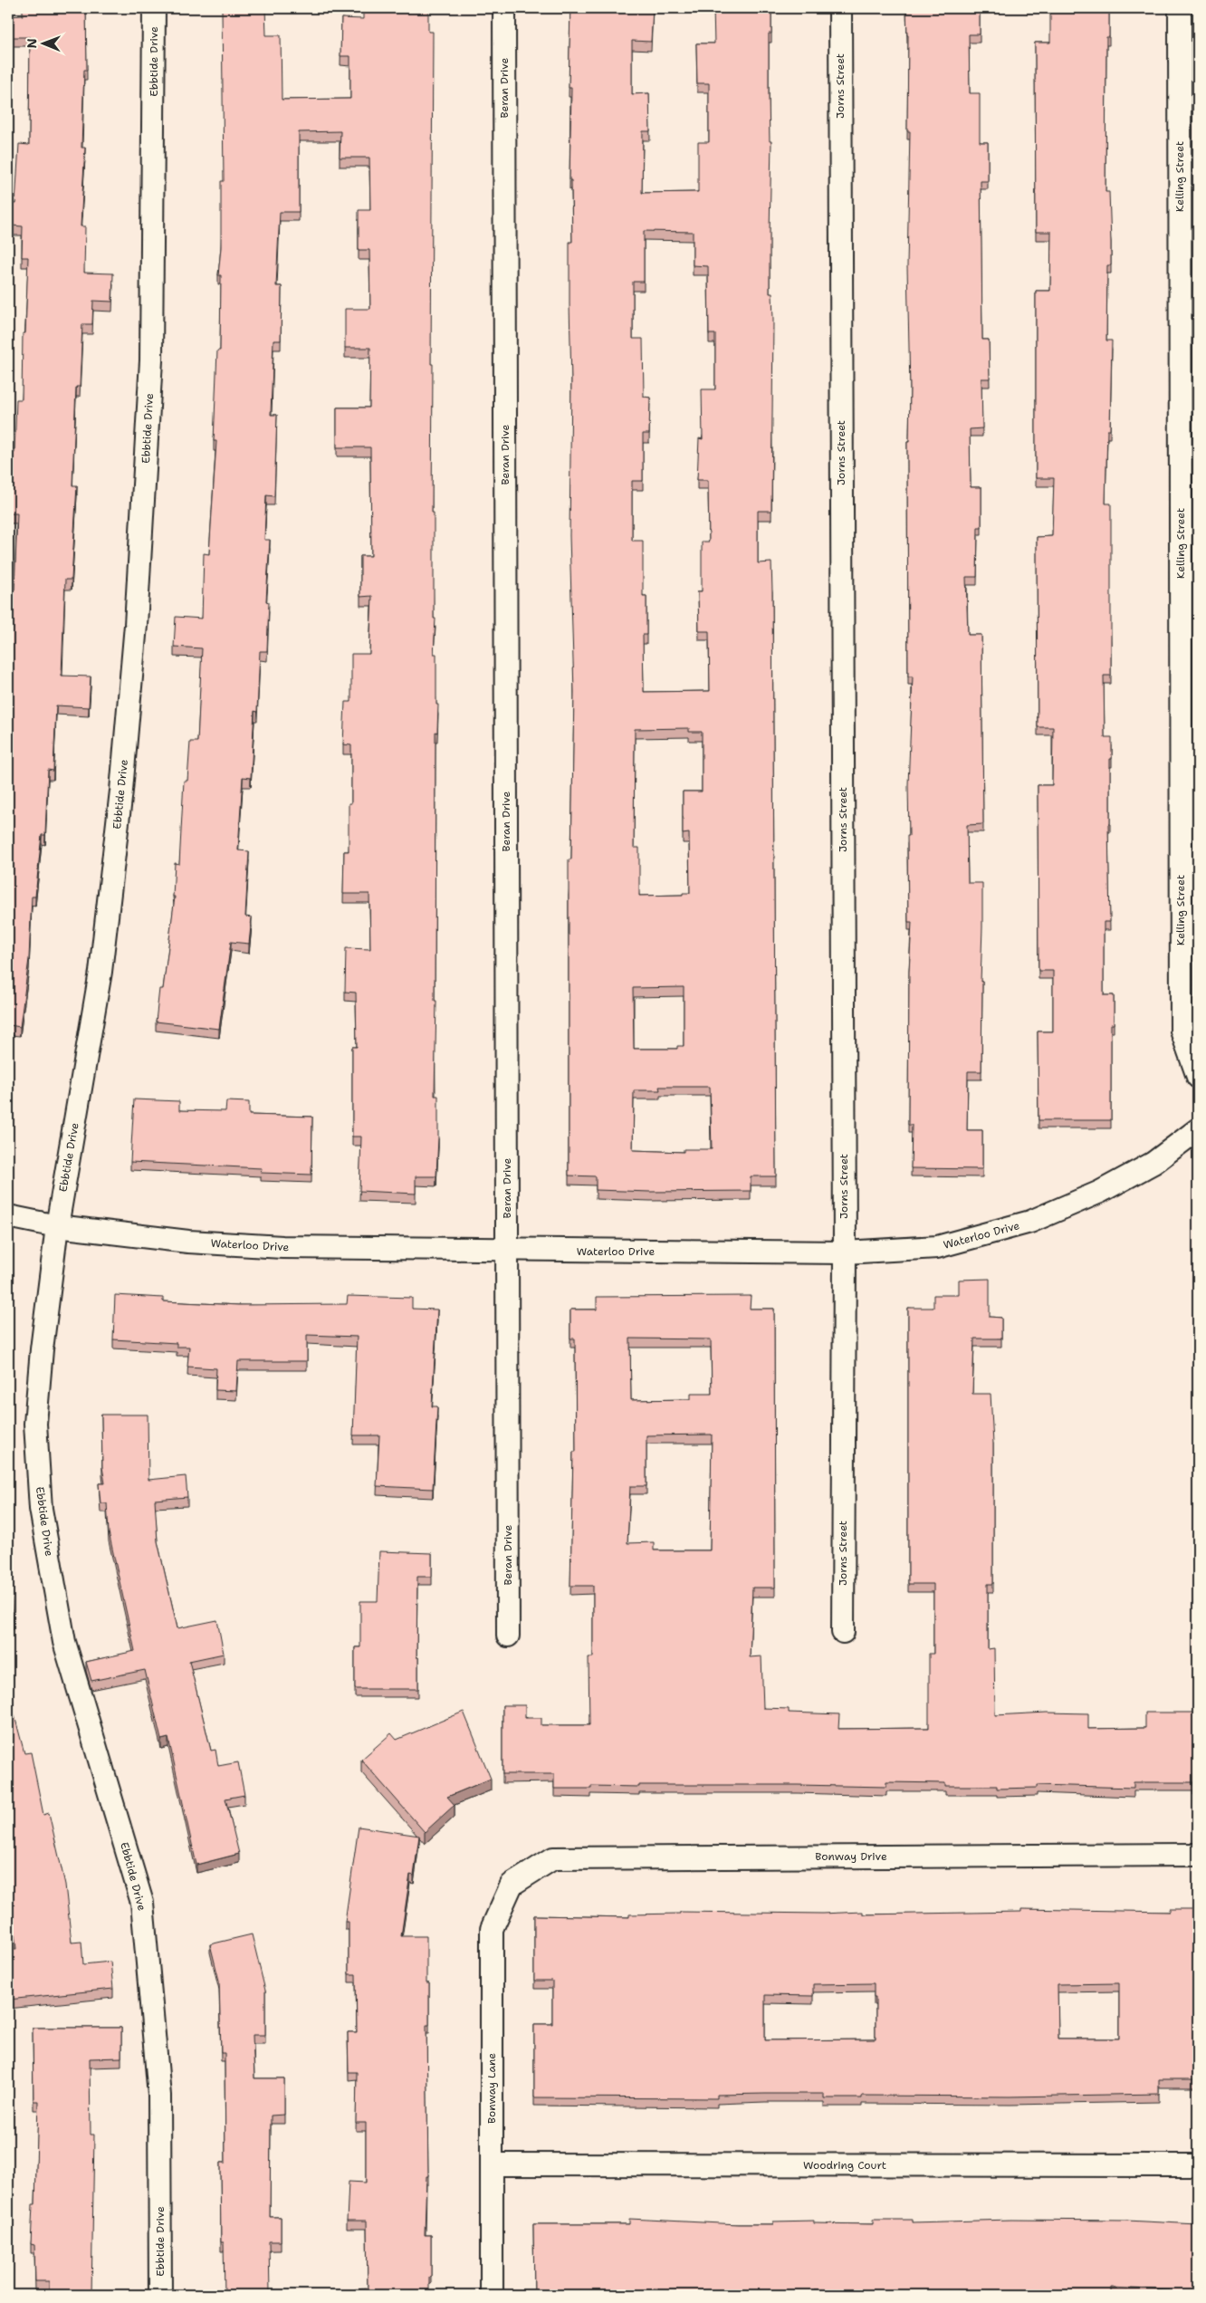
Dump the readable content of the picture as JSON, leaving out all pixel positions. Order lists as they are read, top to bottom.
{
  "streets": {
    "street": [
      "Ebbtide Drive",
      "Jorns Street",
      "Beran Drive",
      "Kelling Street",
      "Waterloo Drive",
      "Bonway Drive",
      "Bonway Lane",
      "Woodring Court"
    ]
  },
  "crossings": [
    ["Ebbtide Drive", "Waterloo Drive"],
    ["Jorns Street", "Waterloo Drive"],
    ["Beran Drive", "Waterloo Drive"],
    ["Bonway Drive", "Bonway Lane"],
    ["Bonway Lane", "Woodring Court"]
  ],
  "north": "left"
}
